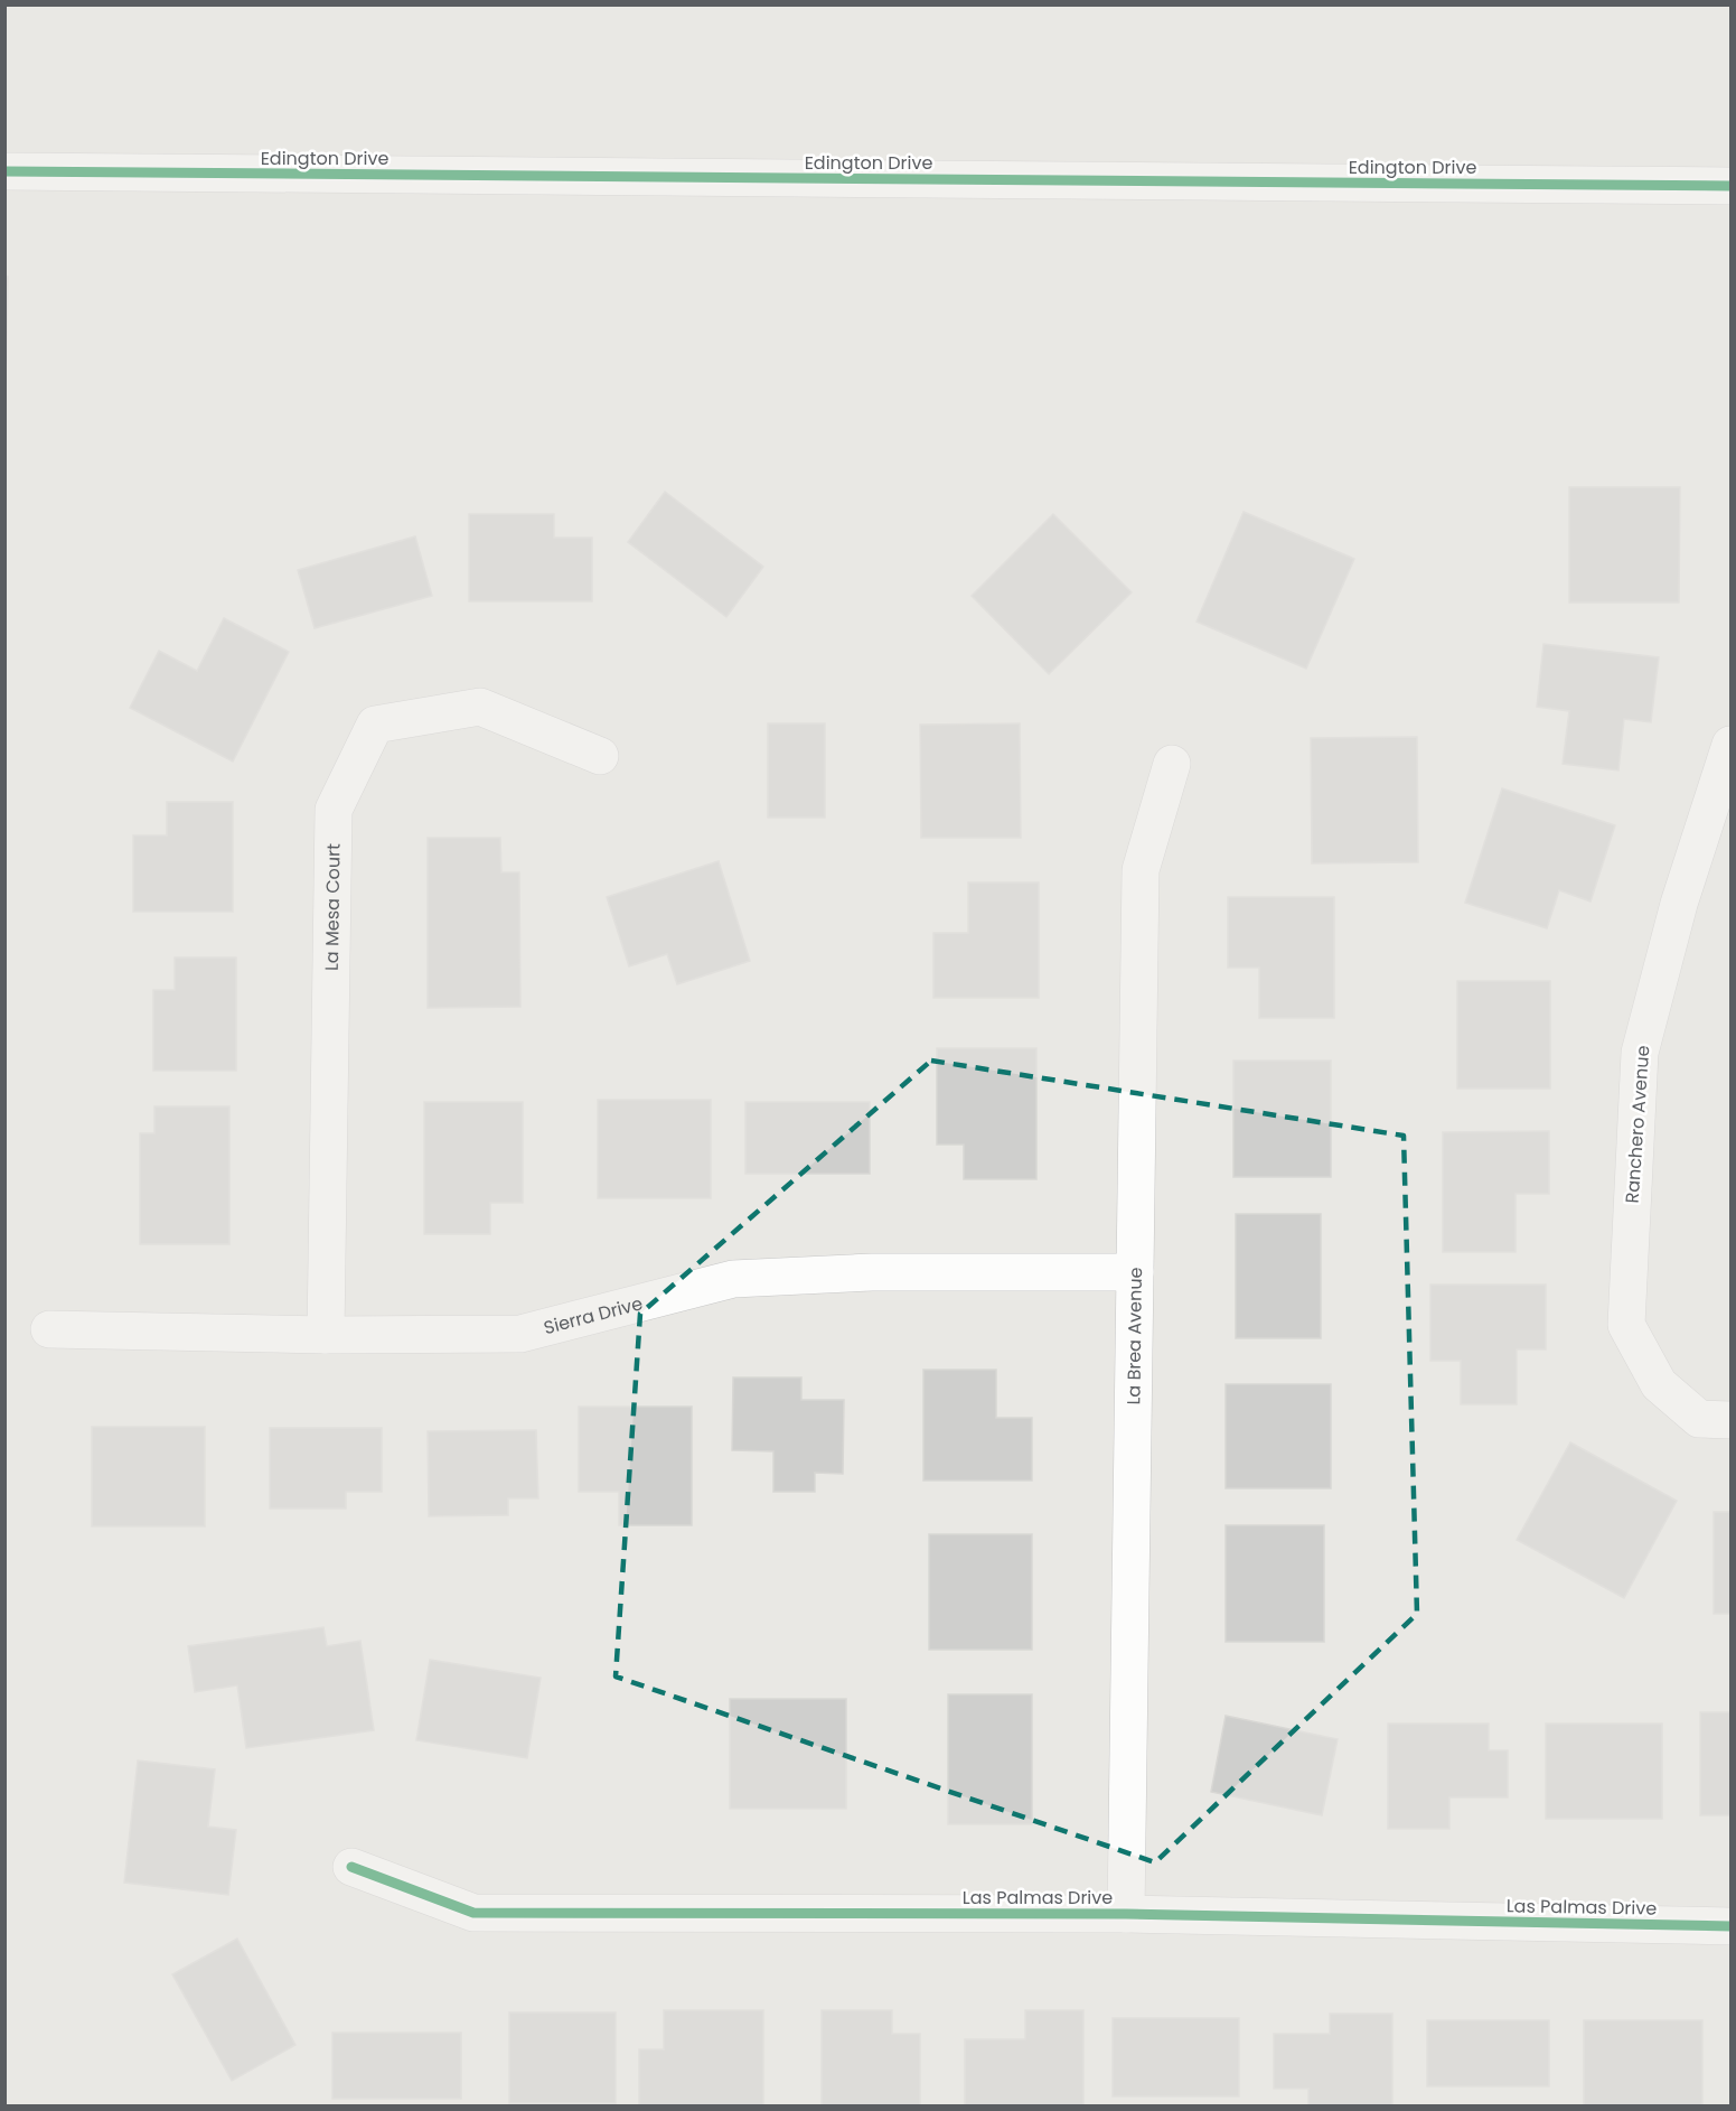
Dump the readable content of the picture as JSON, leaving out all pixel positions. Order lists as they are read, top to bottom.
{
  "streets": {
    "street": [
      "Edington Drive",
      "La Mesa Court",
      "Ranchero Avenue",
      "Sierra Drive",
      "La Brea Avenue",
      "Las Palmas Drive"
    ]
  },
  "crossings": [
    ["La Mesa Court", "Sierra Drive"],
    ["Sierra Drive", "La Brea Avenue"],
    ["La Brea Avenue", "Las Palmas Drive"]
  ]
}
